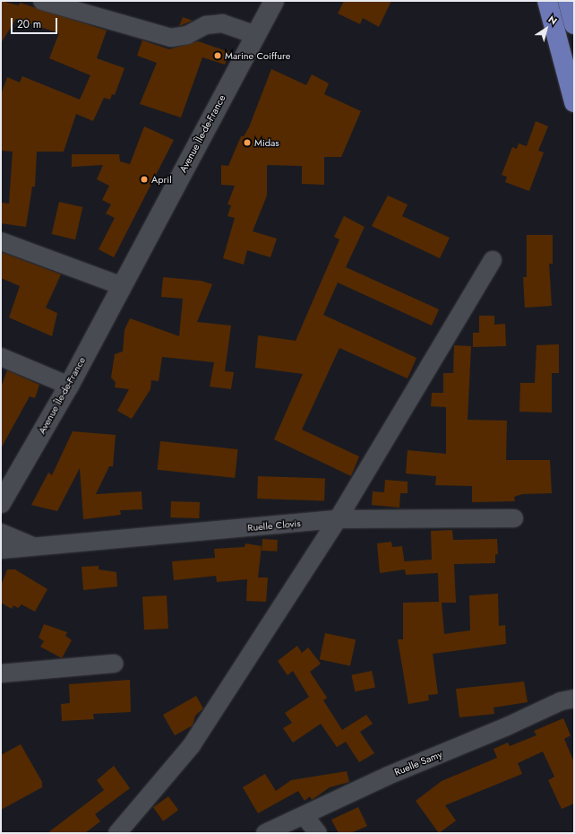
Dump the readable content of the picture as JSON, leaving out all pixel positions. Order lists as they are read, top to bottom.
{
  "streets": {
    "street": ["Avenue Île-de-France", "Ruelle Clovis", "Ruelle Samy"]
  },
  "places": ["Marine Coiffure", "Midas", "April"],
  "scale_bar": "20 m",
  "north": "top right"
}
